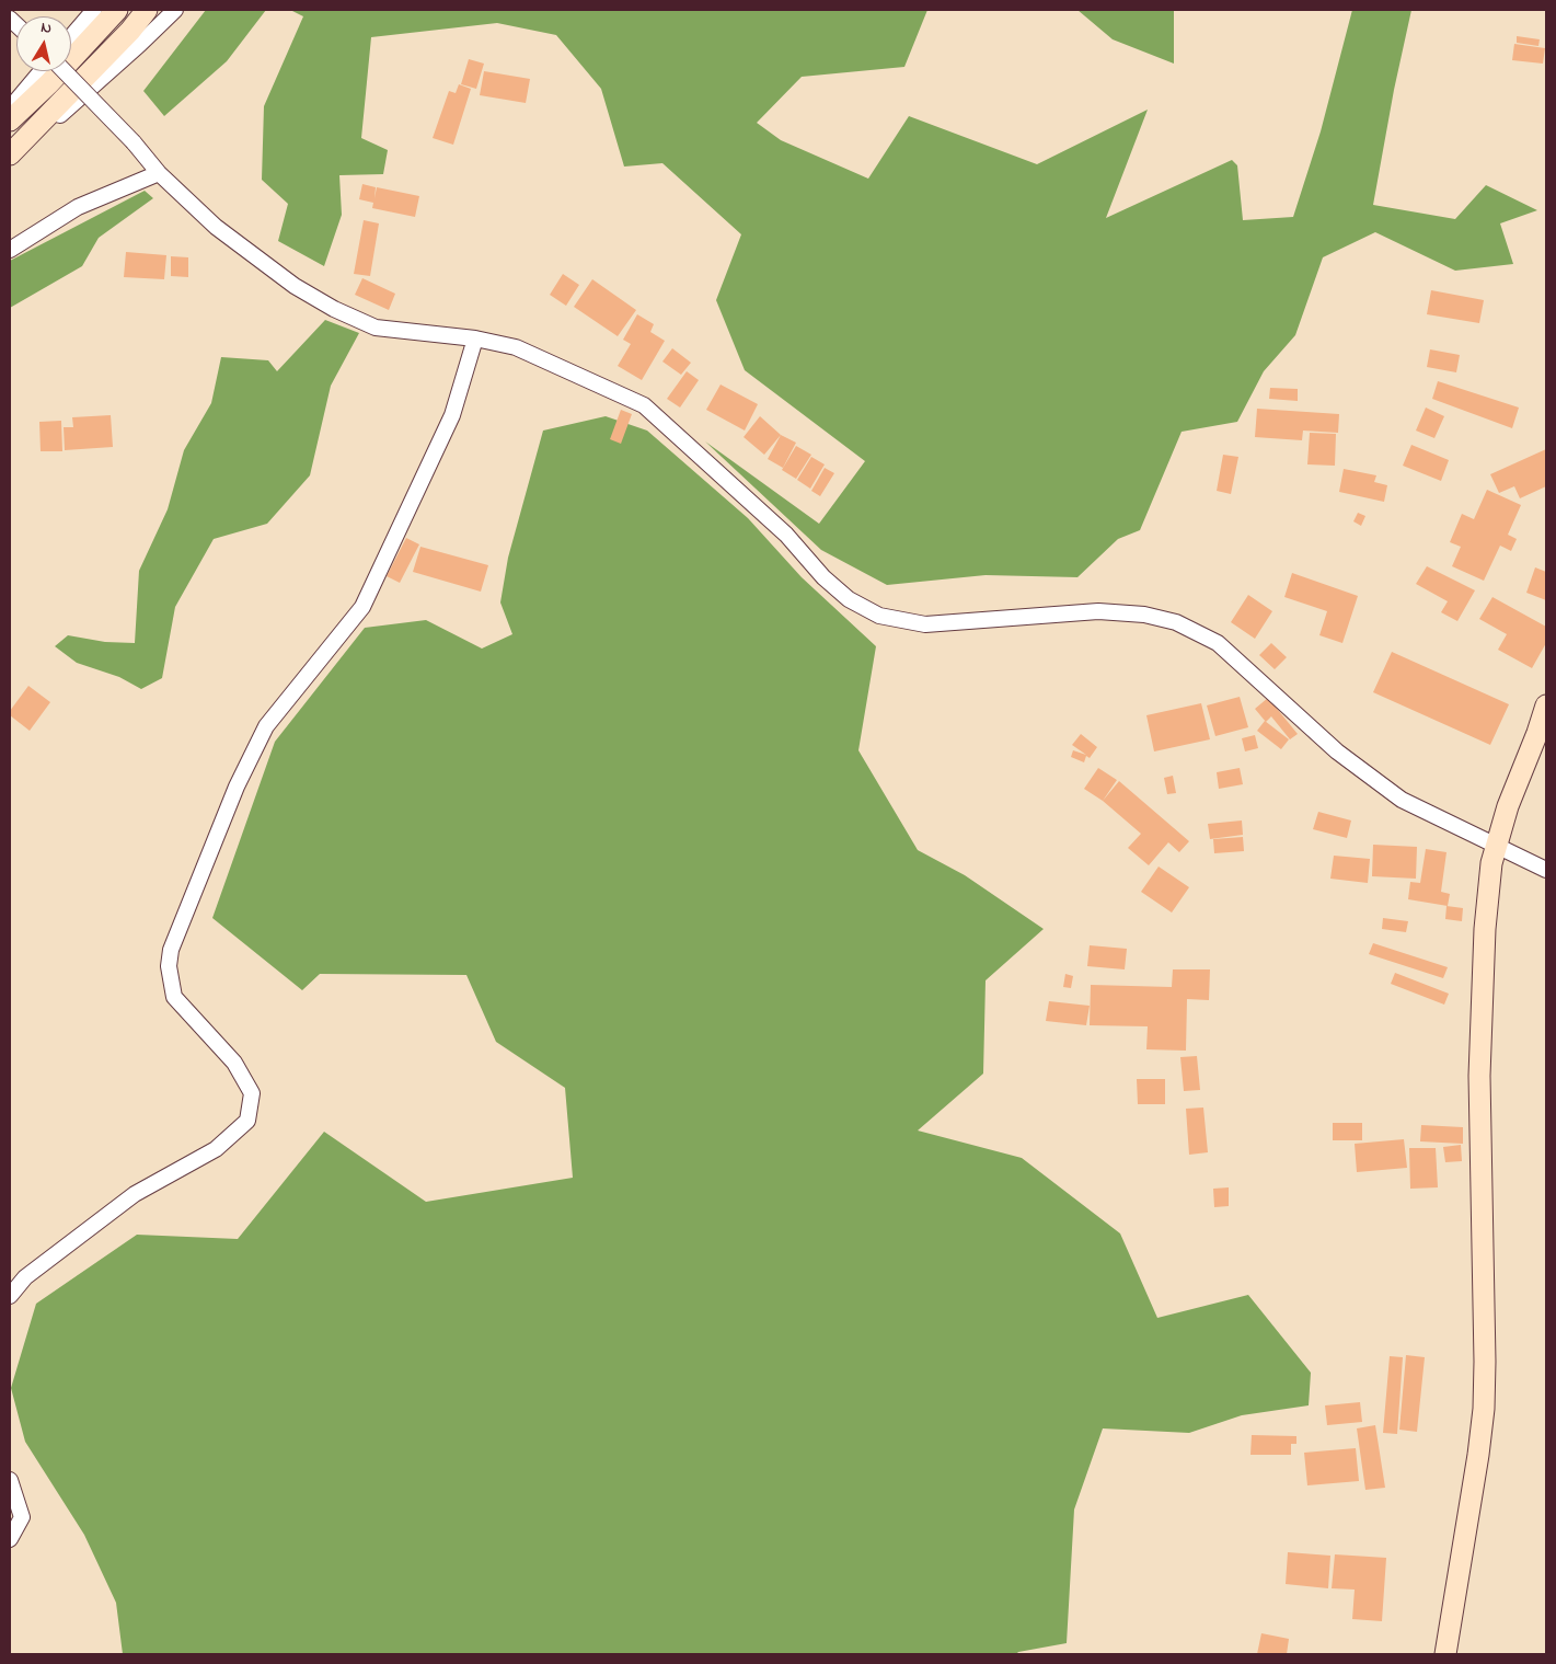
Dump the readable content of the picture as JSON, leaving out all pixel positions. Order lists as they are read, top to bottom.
{
  "north": "top"
}
